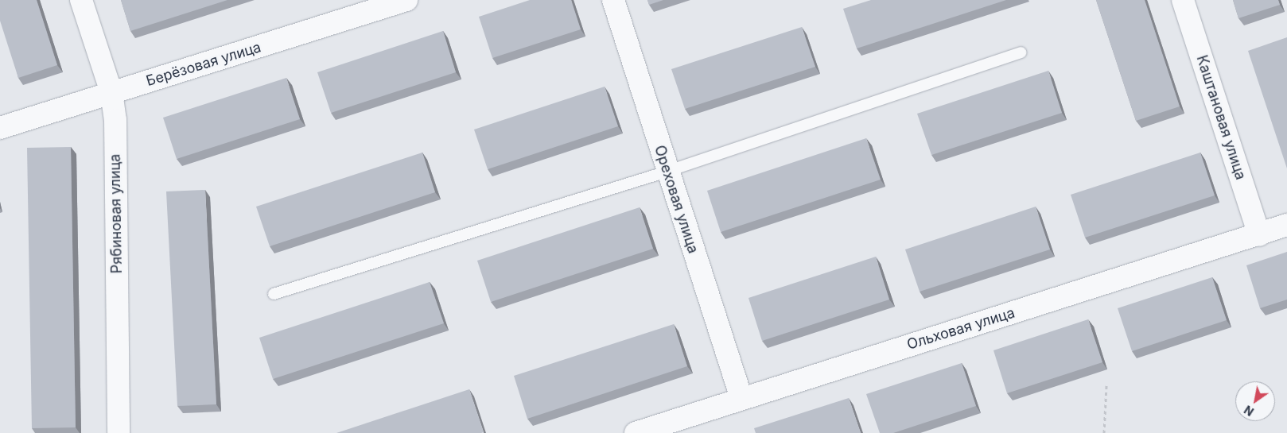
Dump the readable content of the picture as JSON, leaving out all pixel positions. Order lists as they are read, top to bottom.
{
  "streets": {
    "street": [
      "Берёзовая улица",
      "Каштановая улица",
      "Ореховая улица",
      "Рябиновая улица",
      "Ольховая улица"
    ]
  },
  "crossings": [
    ["Берёзовая улица", "Рябиновая улица"],
    ["Каштановая улица", "Ольховая улица"],
    ["Ореховая улица", "Ольховая улица"]
  ],
  "north": "bottom left"
}
